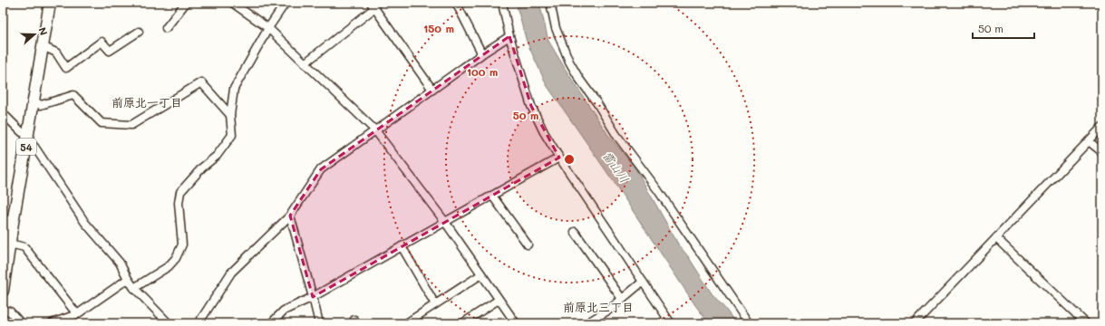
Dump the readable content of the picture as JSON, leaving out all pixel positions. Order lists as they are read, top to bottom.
{
  "streets": {
    "main road": ["54"]
  },
  "districts": ["前原北一丁目", "前原北三丁目"],
  "water": ["雷山川"],
  "scale_bar": "50 m",
  "north": "right",
  "rings": ["150 m", "100 m", "50 m"]
}
